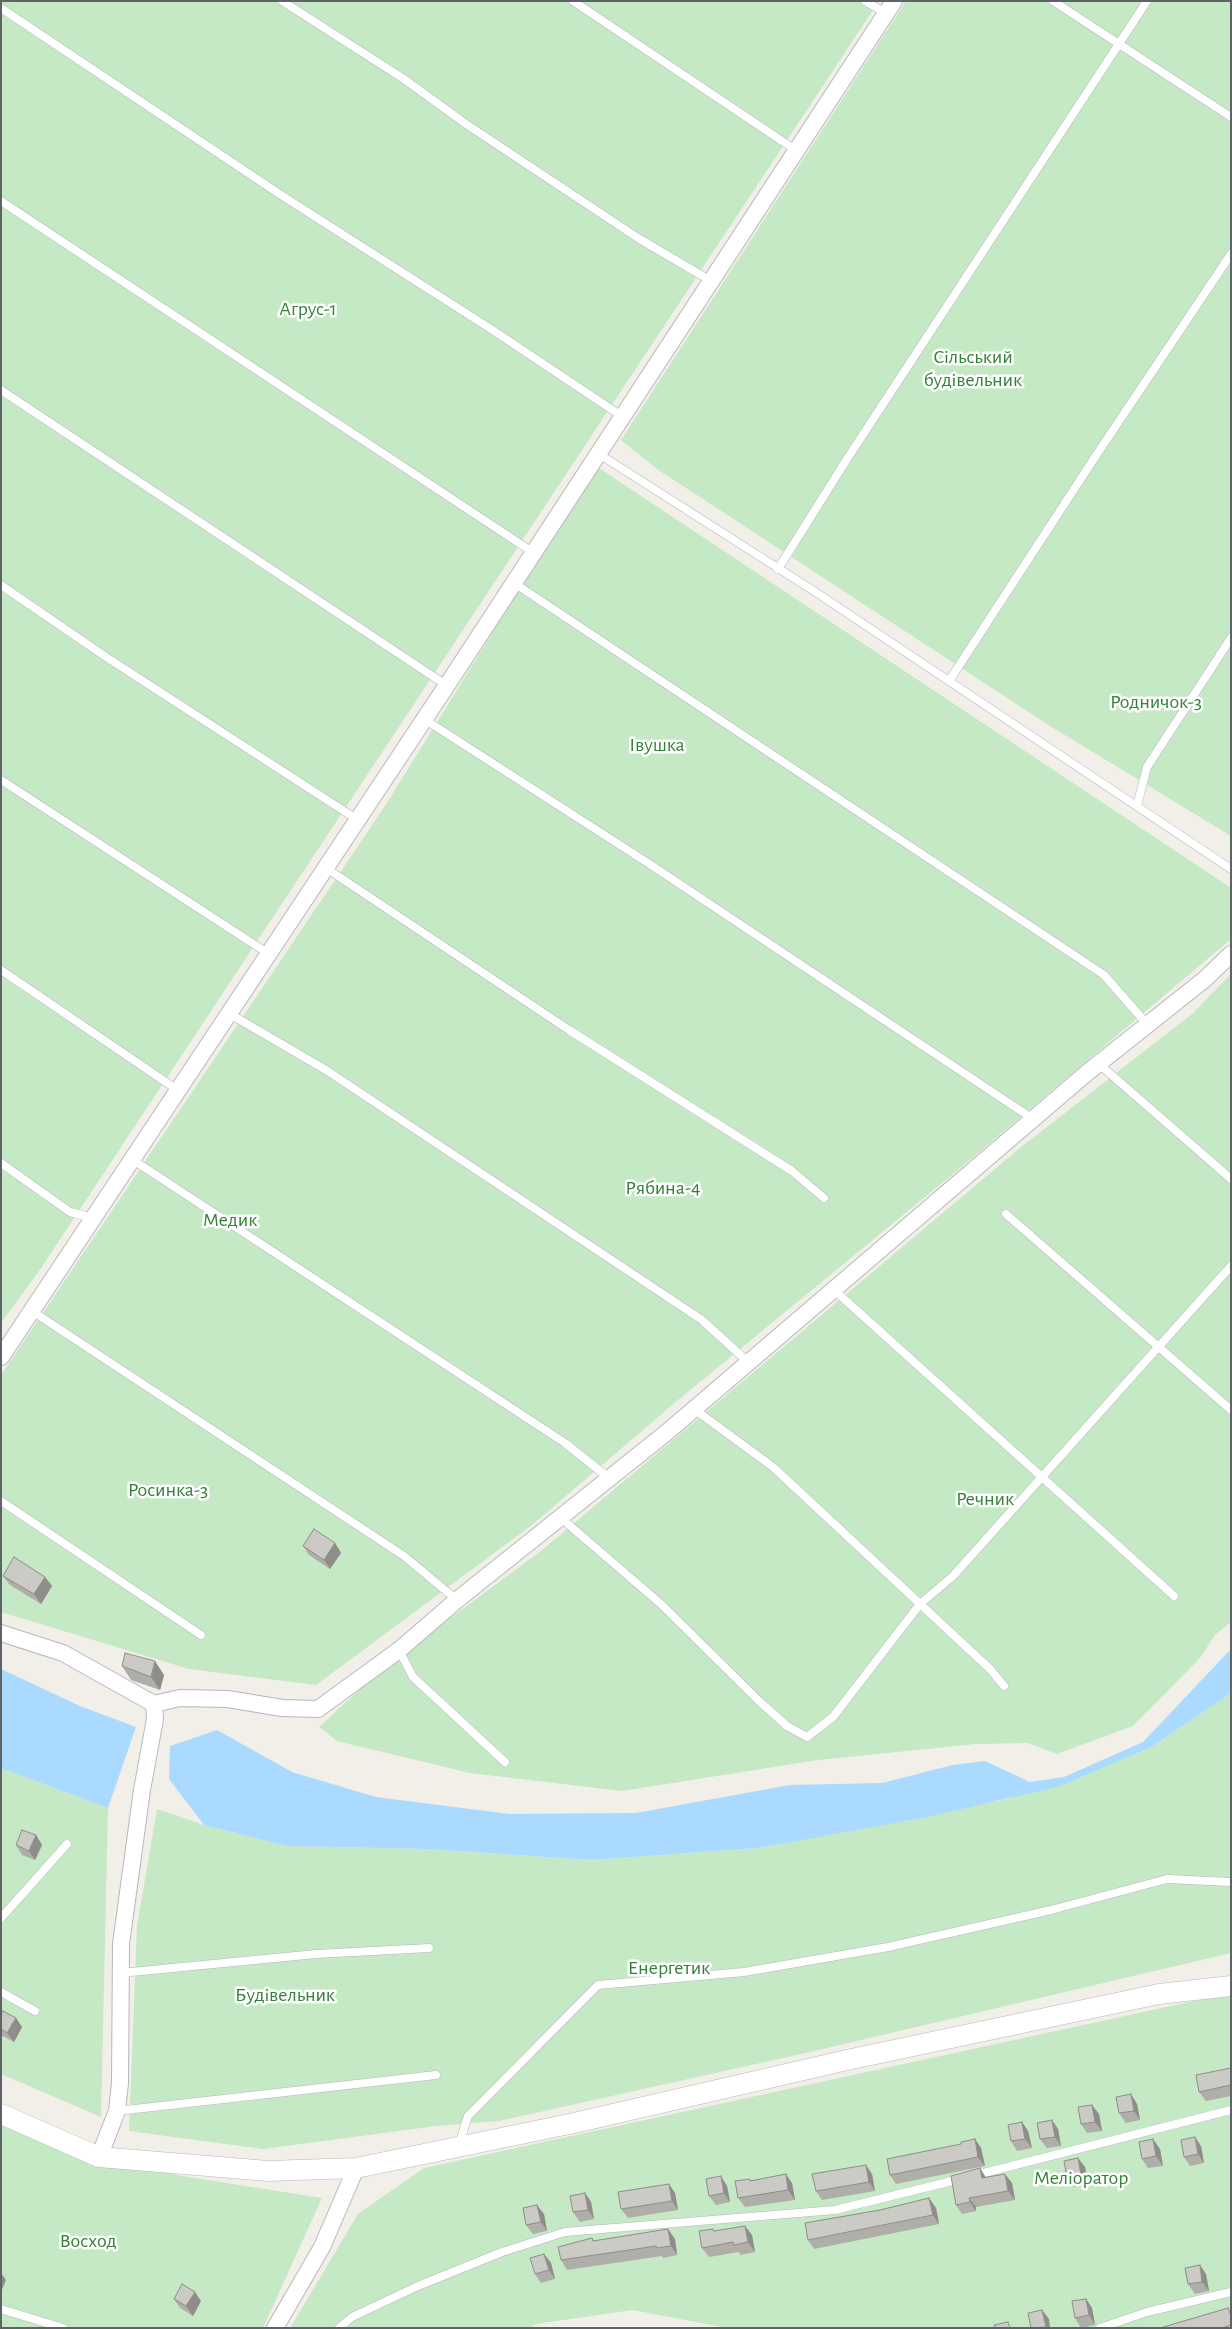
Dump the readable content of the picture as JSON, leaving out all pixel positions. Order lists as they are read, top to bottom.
{
  "parks": [
    "Агрус-1",
    "Сільський будівельник",
    "Родничок-3",
    "Івушка",
    "Рябина-4",
    "Медик",
    "Росинка-3",
    "Речник",
    "Енергетик",
    "Будівельник",
    "Меліоратор",
    "Восход"
  ]
}
